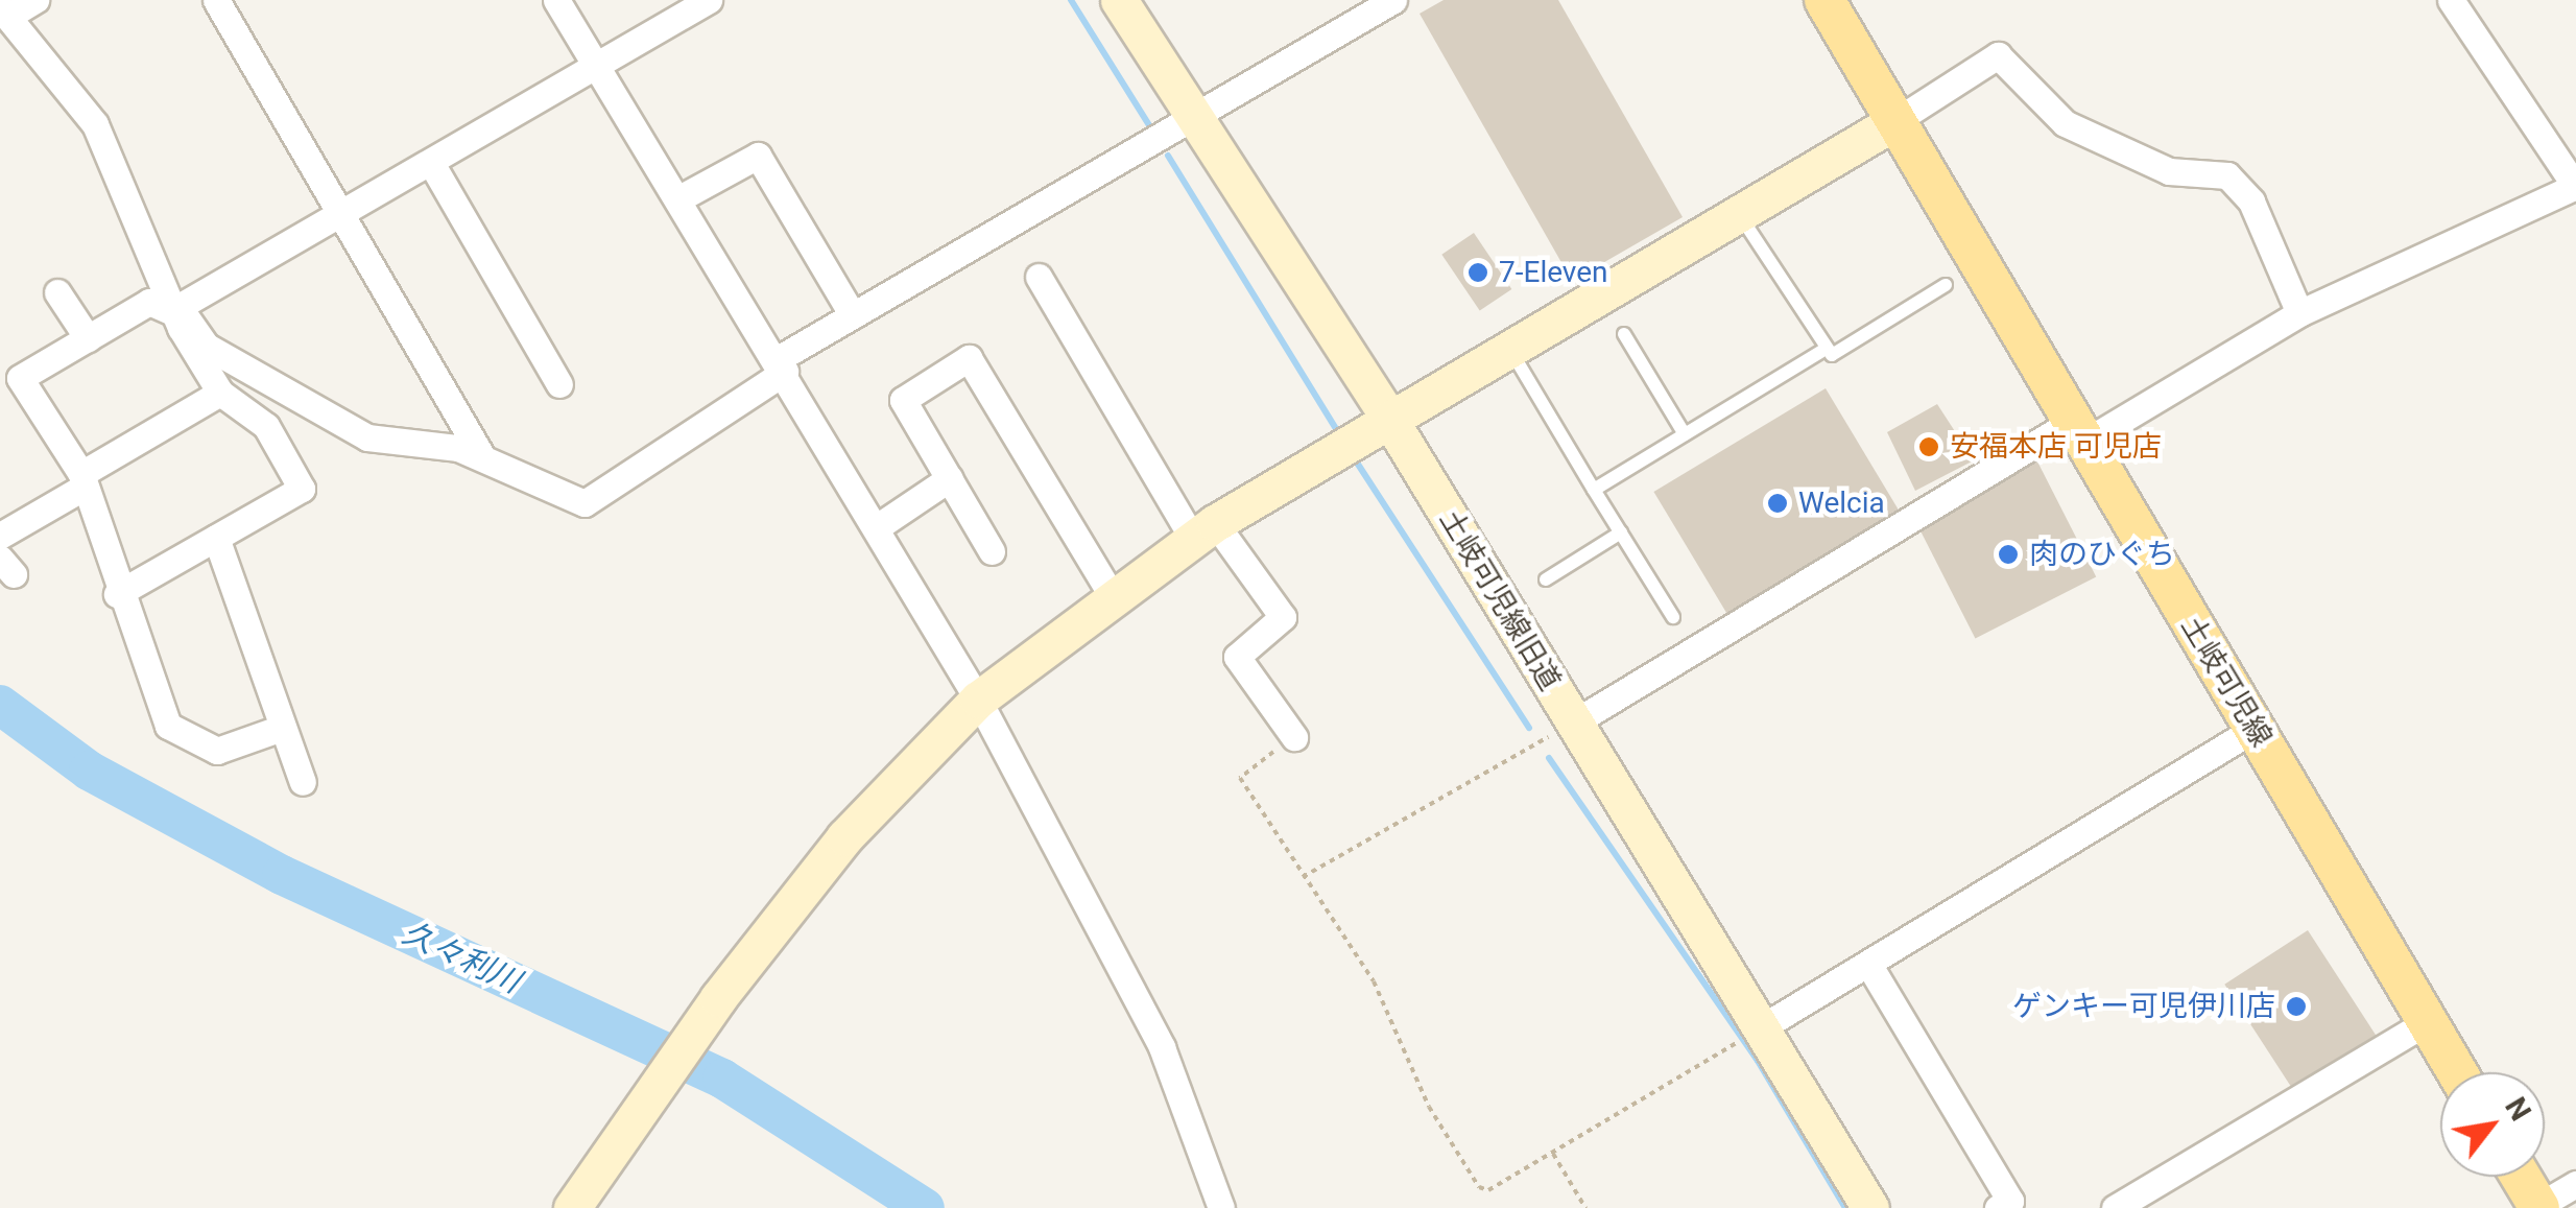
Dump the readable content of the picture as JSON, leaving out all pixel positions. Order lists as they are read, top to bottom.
{
  "streets": {
    "main road": ["土岐可児線"],
    "street": ["土岐可児線旧道"]
  },
  "water": ["久々利川"],
  "places": [
    "7-Eleven",
    "安福本店 可児店",
    "Welcia",
    "肉のひぐち",
    "ゲンキー可児伊川店"
  ],
  "north": "top right"
}
